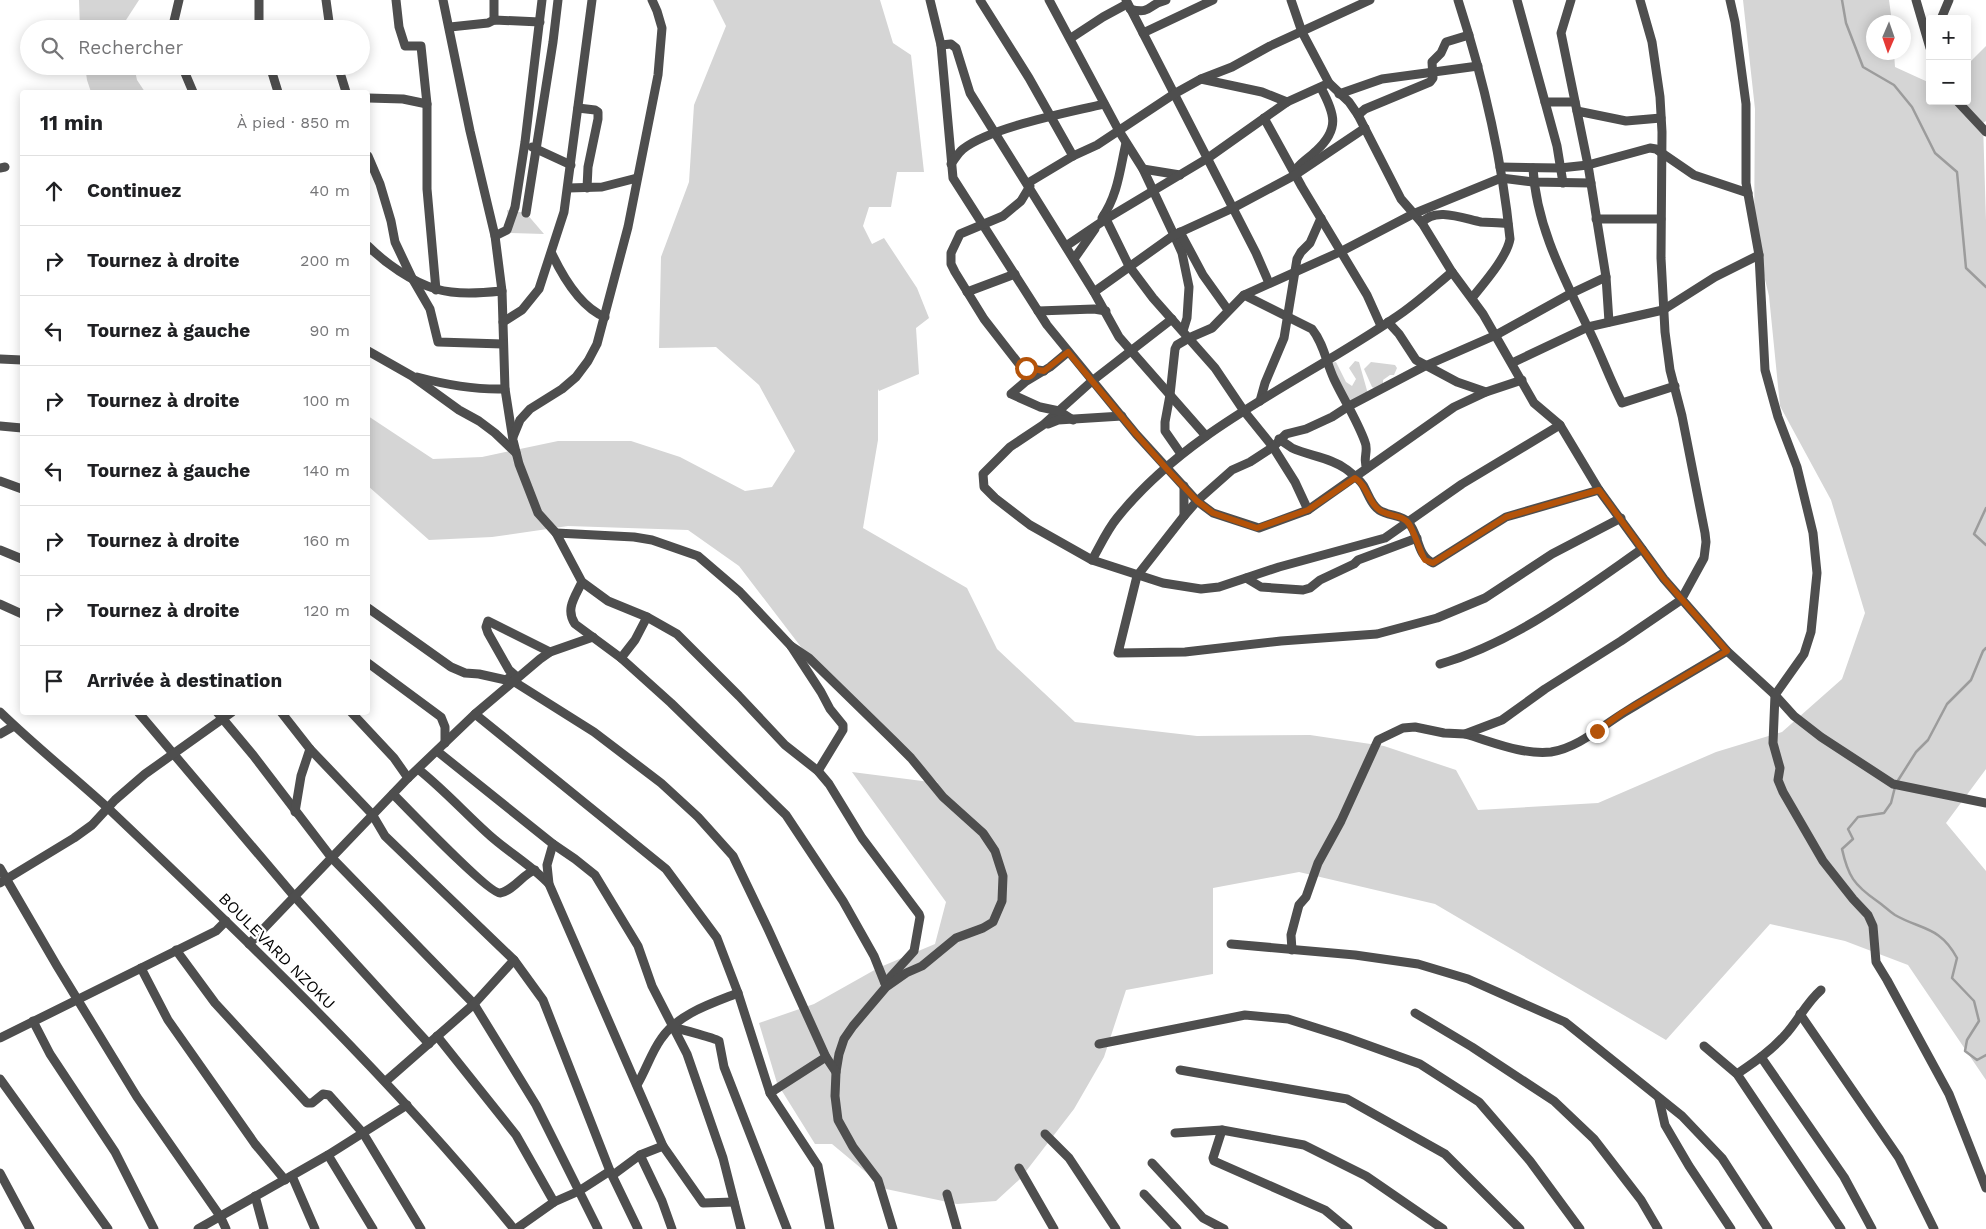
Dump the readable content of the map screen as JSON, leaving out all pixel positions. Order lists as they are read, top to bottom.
{
  "streets": {
    "street": ["BOULEVARD NZOKU"]
  },
  "north": "bottom",
  "page": {
    "map_buttons": ["+", "−"],
    "search": "Rechercher",
    "heading": ["11 min", "À pied · 850 m"],
    "list": [
      ["Continuez", "40 m"],
      ["Tournez à droite", "200 m"],
      ["Tournez à gauche", "90 m"],
      ["Tournez à droite", "100 m"],
      ["Tournez à gauche", "140 m"],
      ["Tournez à droite", "160 m"],
      ["Tournez à droite", "120 m"],
      "Arrivée à destination"
    ]
  }
}
